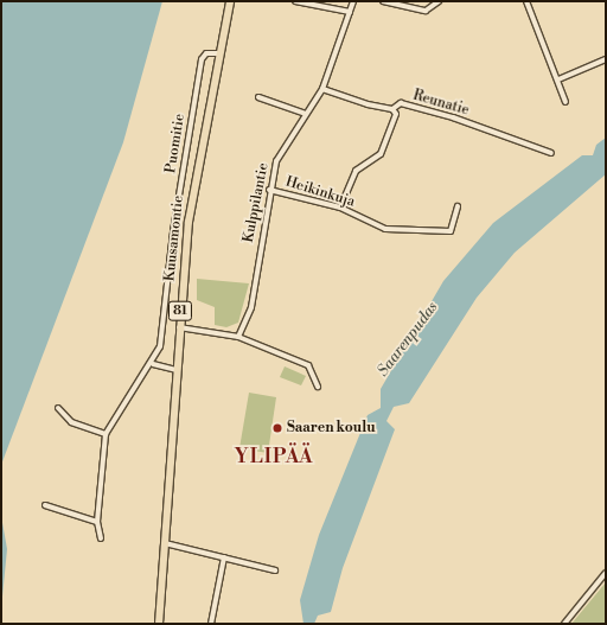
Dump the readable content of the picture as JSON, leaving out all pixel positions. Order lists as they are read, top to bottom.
{
  "streets": {
    "main road": ["Kuusamontie", "81"],
    "street": [
      "Reunatie",
      "Puomitie",
      "Heikinkuja",
      "Kulppilantie"
    ]
  },
  "crossings": [
    ["Reunatie", "Kulppilantie"],
    ["Puomitie", "Kuusamontie"],
    ["Heikinkuja", "Kulppilantie"]
  ],
  "districts": ["YLIPÄÄ"],
  "water": ["Saarenpudas"],
  "places": ["Saaren koulu"]
}
